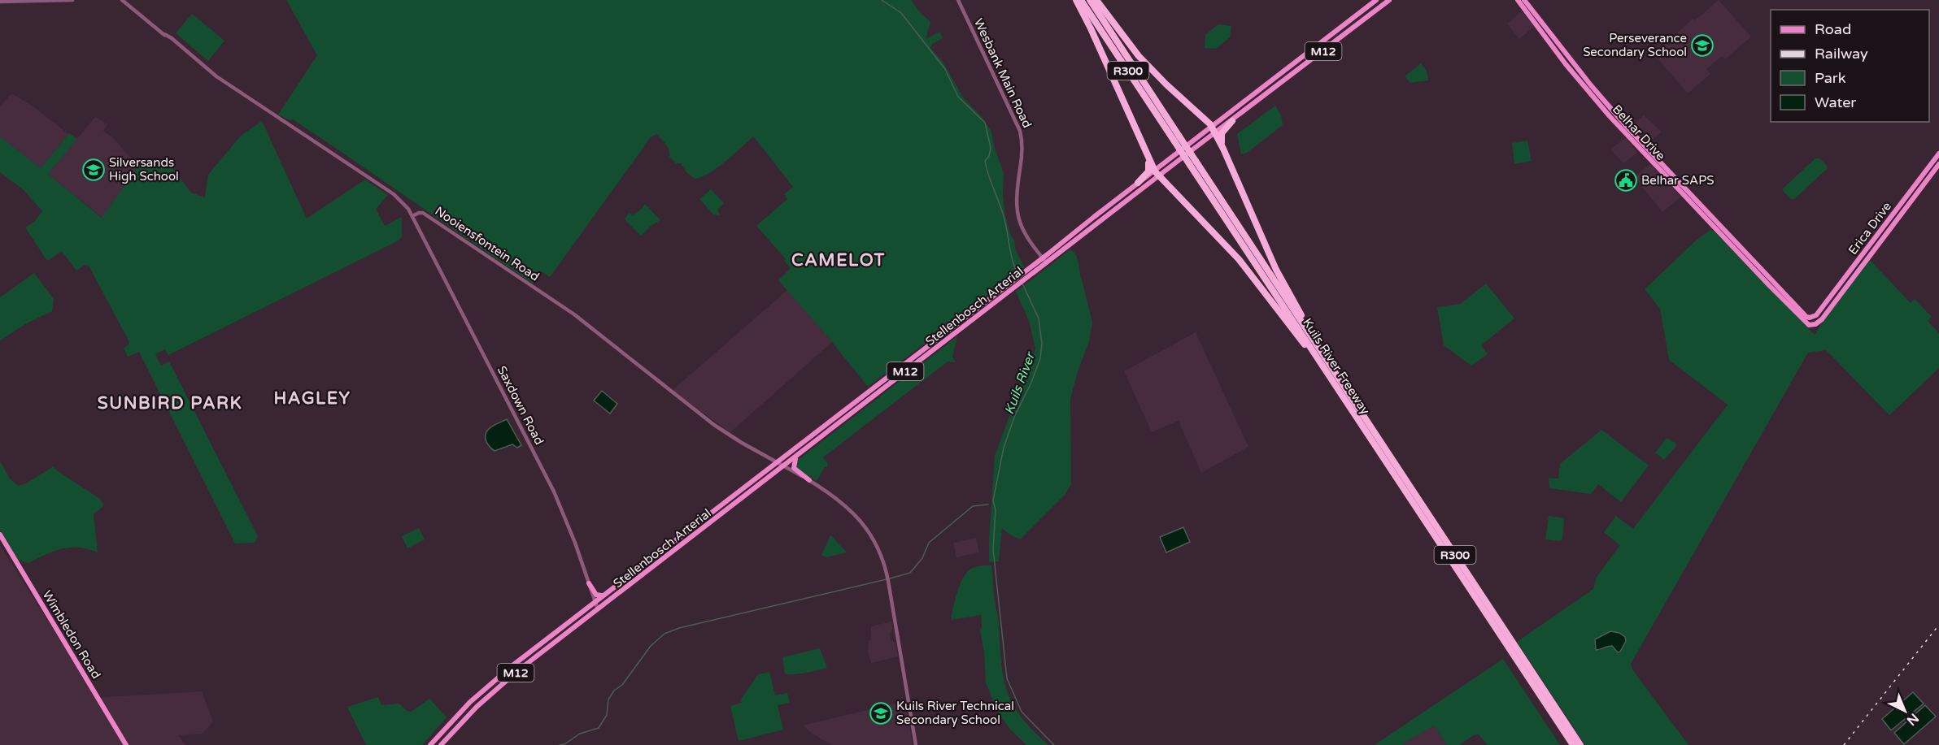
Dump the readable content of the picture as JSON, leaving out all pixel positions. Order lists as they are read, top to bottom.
{
  "streets": {
    "highway": ["R300", "Kuils River Freeway"],
    "main road": [
      "M12",
      "Belhar Drive",
      "Erica Drive",
      "Stellenbosch Arterial",
      "Wimbledon Road"
    ],
    "street": ["Wesbank Main Road", "Nooiensfontein Road", "Saxdown Road"]
  },
  "crossings": [
    ["Wesbank Main Road", "Stellenbosch Arterial"],
    ["Belhar Drive", "Erica Drive"],
    ["Nooiensfontein Road", "Stellenbosch Arterial"],
    ["Nooiensfontein Road", "Saxdown Road"],
    ["Stellenbosch Arterial", "Saxdown Road"]
  ],
  "districts": ["CAMELOT", "HAGLEY", "SUNBIRD PARK"],
  "water": ["Kuils River"],
  "places": {
    "school or university": ["Perseverance Secondary School", "Silversands High School", "Kuils River Technical Secondary School"],
    "public building": ["Belhar SAPS"]
  },
  "legend": [
    "Road",
    "Railway",
    "Park",
    "Water"
  ],
  "north": "bottom right"
}
